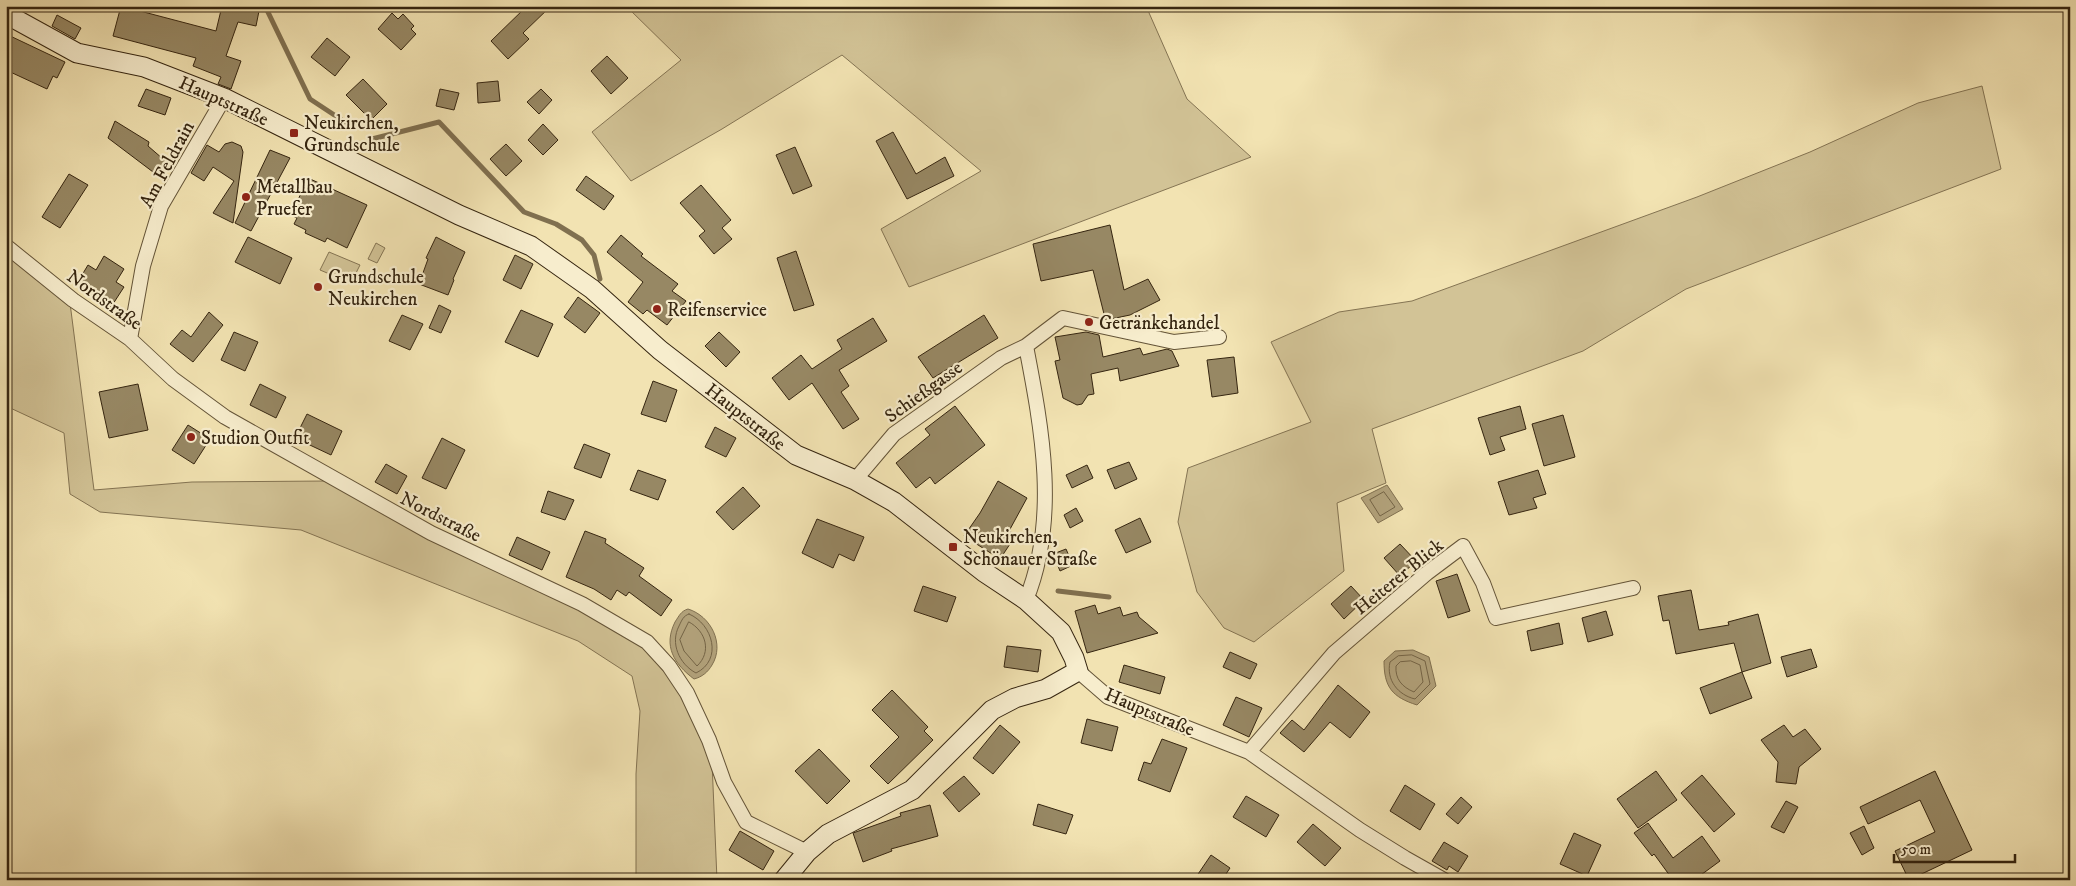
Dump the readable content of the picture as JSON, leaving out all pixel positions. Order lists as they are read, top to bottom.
{
  "streets": {
    "street": [
      "Hauptstraße",
      "Am Feldrain",
      "Nordstraße",
      "Schießgasse",
      "Heiterer Blick"
    ]
  },
  "crossings": [
    ["Hauptstraße", "Am Feldrain"],
    ["Hauptstraße", "Schießgasse"],
    ["Hauptstraße", "Heiterer Blick"],
    ["Am Feldrain", "Nordstraße"]
  ],
  "places": {
    "transit": ["Neukirchen, Grundschule", "Neukirchen, Schönauer Straße"],
    "other": [
      "Metallbau Pruefer",
      "Grundschule Neukirchen",
      "Reifenservice",
      "Getränkehandel",
      "Studion Outfit"
    ]
  },
  "scale_bar": "50 m"
}
